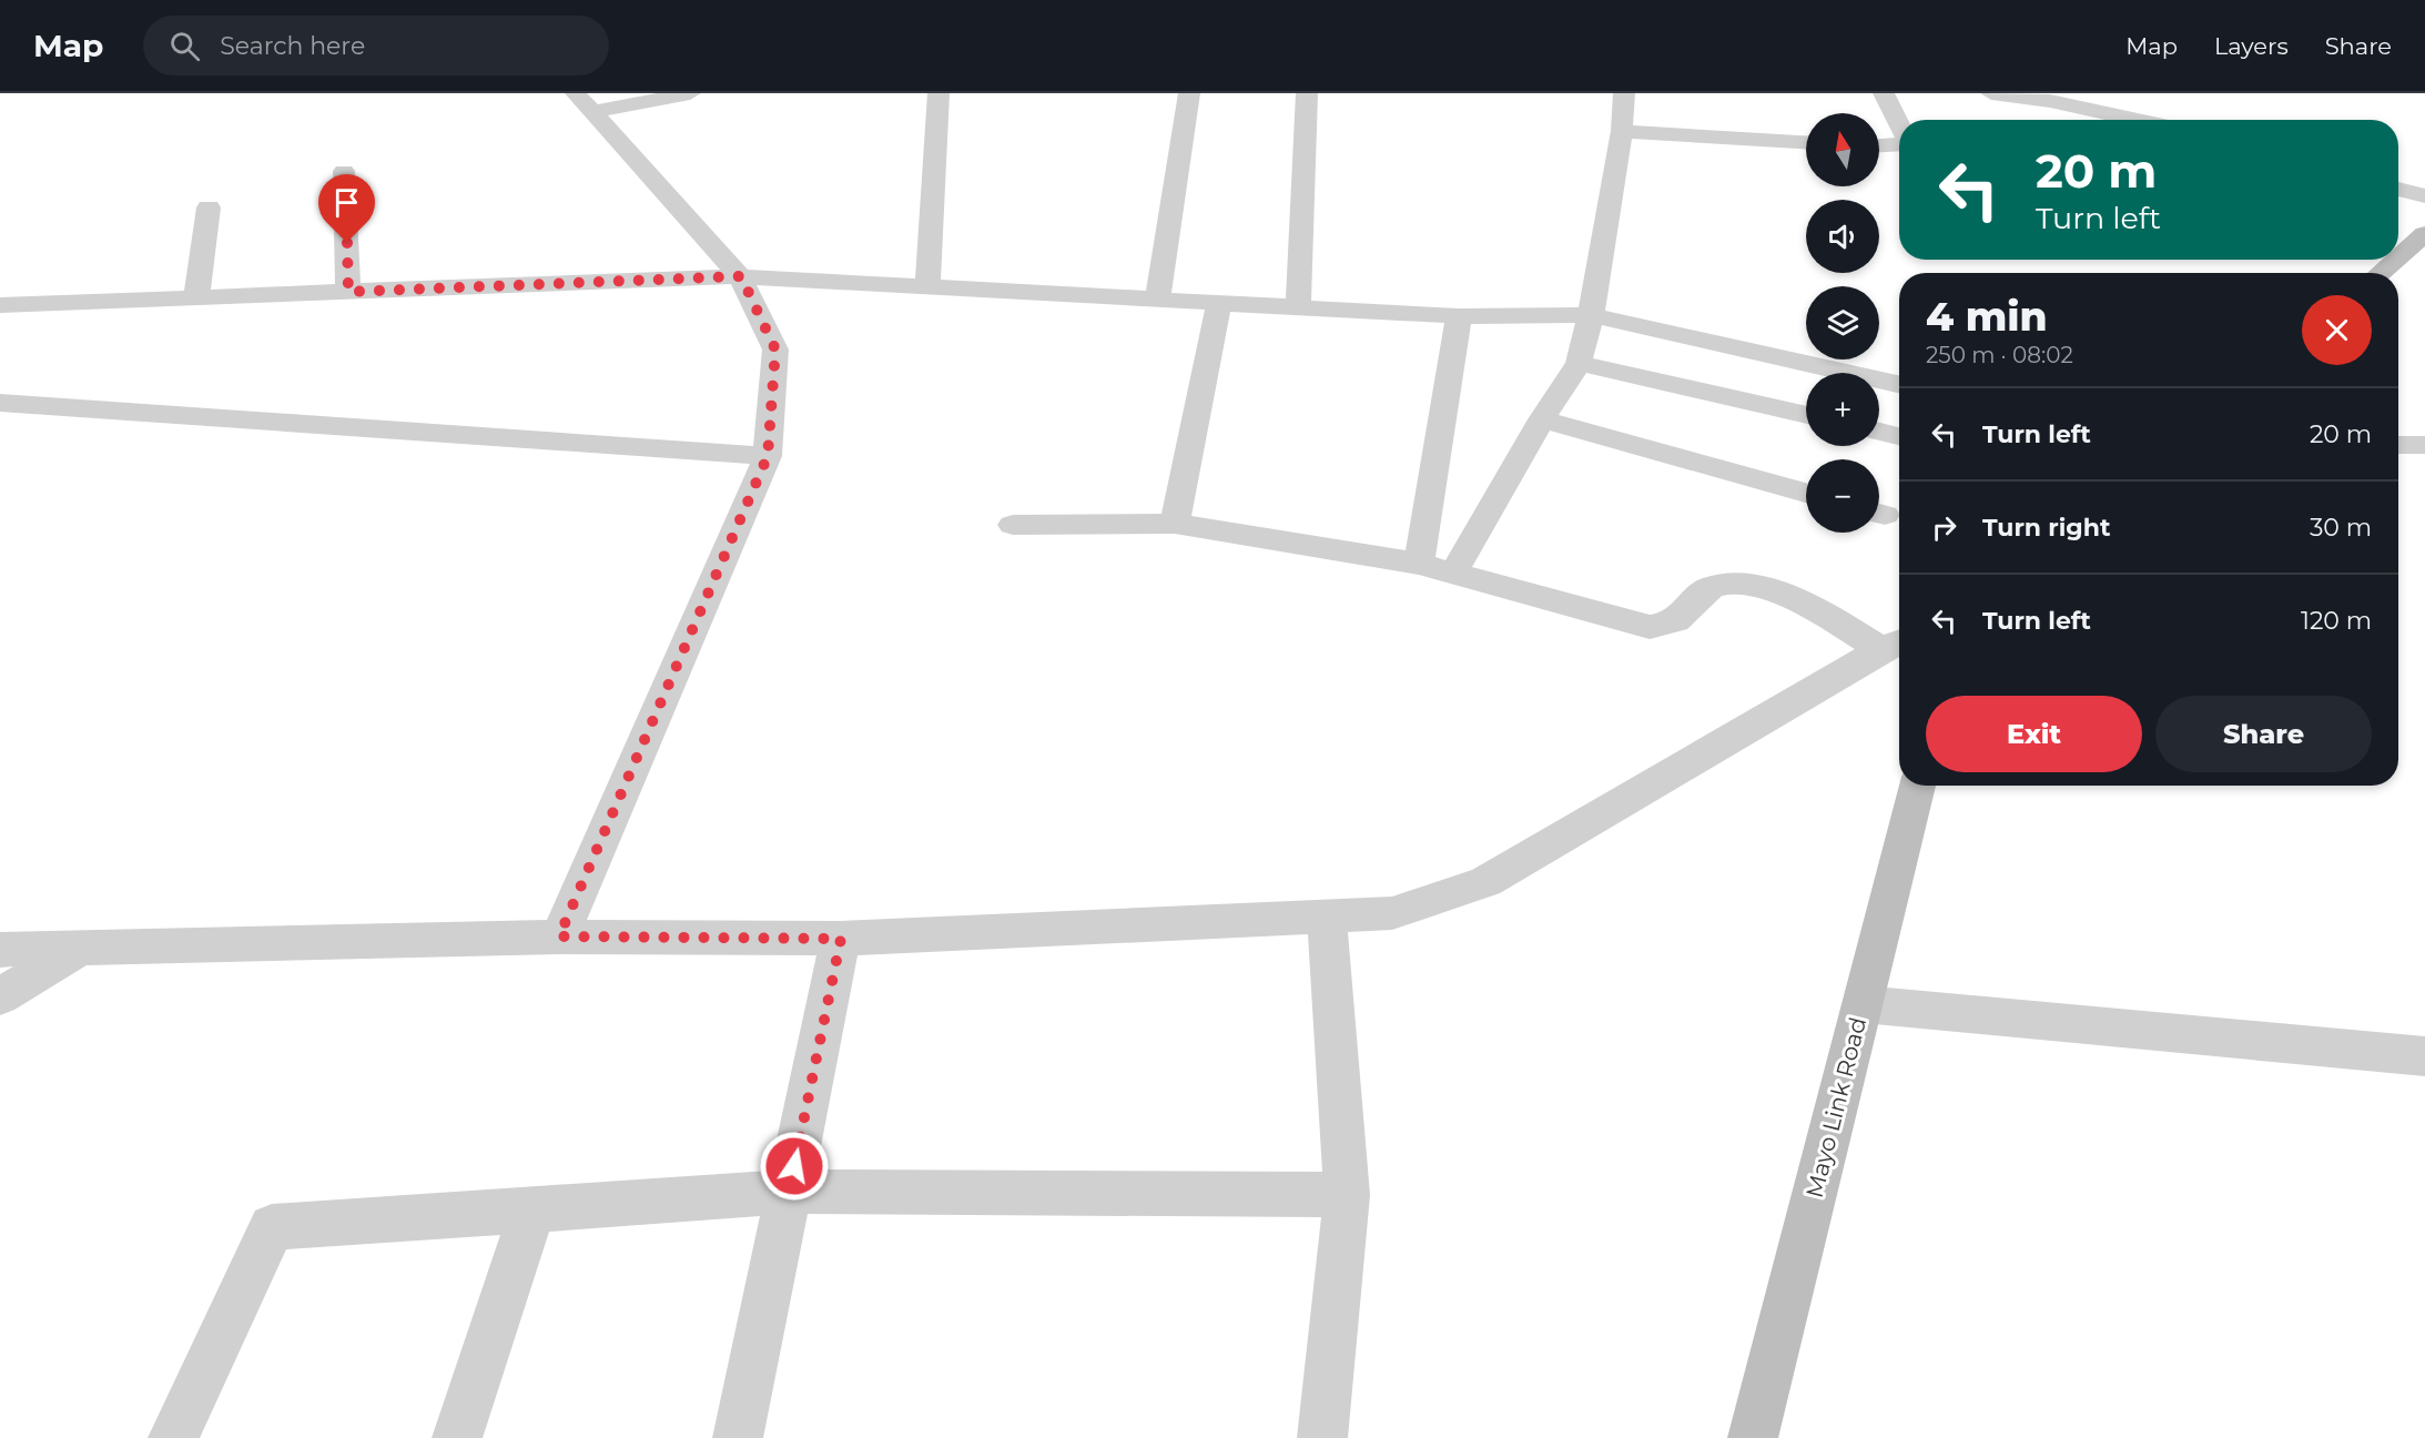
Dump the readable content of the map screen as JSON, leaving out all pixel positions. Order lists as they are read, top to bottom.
{
  "streets": {
    "street": ["Mayo Link Road"]
  },
  "north": "top",
  "page": {
    "header": "Map",
    "search": "Search here",
    "nav": ["Map", "Layers", "Share"],
    "map_buttons": ["+", "−"],
    "turn": ["20 m", "Turn left"],
    "heading": ["4 min", "250 m · 08:02"],
    "list": [
      {
        "name": "Turn left",
        "value": "20 m"
      },
      {
        "name": "Turn right",
        "value": "30 m"
      },
      {
        "name": "Turn left",
        "value": "120 m"
      }
    ],
    "buttons": ["Exit", "Share"]
  }
}
